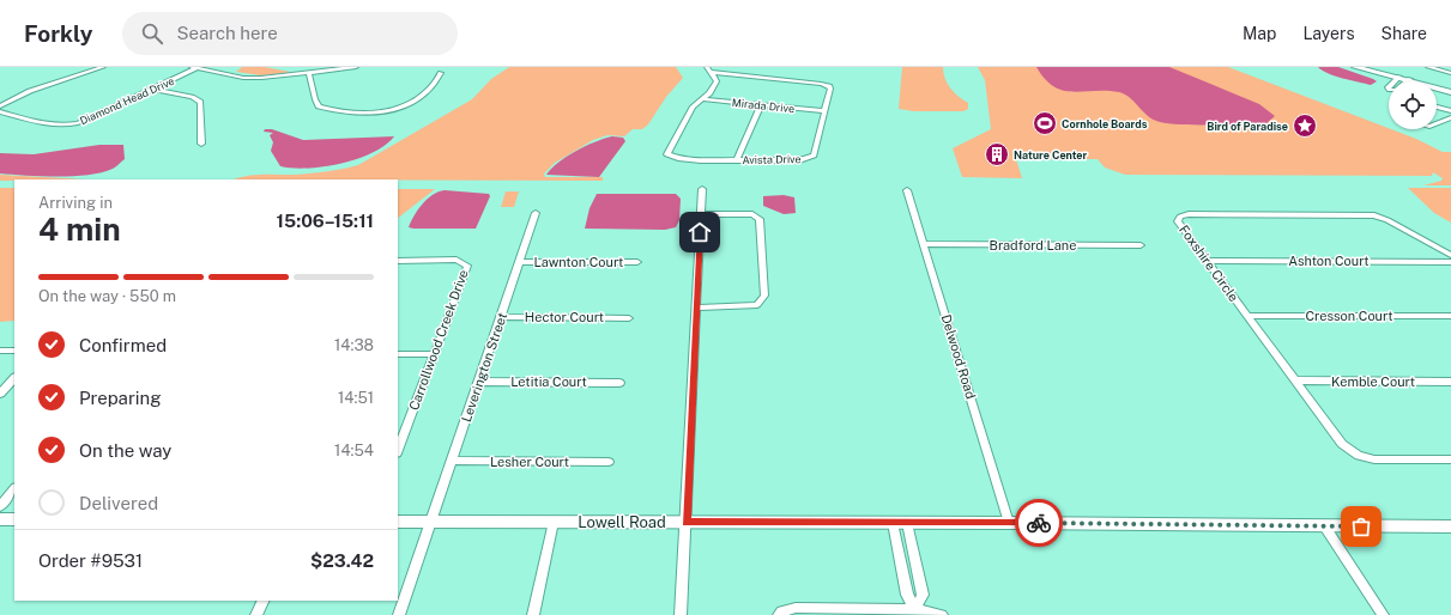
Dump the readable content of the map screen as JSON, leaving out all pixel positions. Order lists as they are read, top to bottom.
{
  "streets": {
    "street": [
      "Diamond Head Drive",
      "Mirada Drive",
      "Avista Drive",
      "Bradford Lane",
      "Ashton Court",
      "Lawnton Court",
      "Foxshire Circle",
      "Cresson Court",
      "Hector Court",
      "Carrollwood Creek Drive",
      "Delwood Road",
      "Leverington Street",
      "Letitia Court",
      "Kemble Court",
      "Lesher Court",
      "Lowell Road"
    ]
  },
  "crossings": [
    ["Mirada Drive", "Avista Drive"],
    ["Bradford Lane", "Delwood Road"],
    ["Ashton Court", "Foxshire Circle"],
    ["Lawnton Court", "Leverington Street"],
    ["Foxshire Circle", "Cresson Court"],
    ["Foxshire Circle", "Kemble Court"],
    ["Hector Court", "Leverington Street"],
    ["Delwood Road", "Lowell Road"],
    ["Leverington Street", "Letitia Court"],
    ["Leverington Street", "Lesher Court"],
    ["Leverington Street", "Lowell Road"]
  ],
  "places": {
    "sports": ["Cornhole Boards"],
    "place": ["Bird of Paradise"],
    "building": ["Nature Center"]
  },
  "page": {
    "header": "Forkly",
    "search": "Search here",
    "nav": ["Map", "Layers", "Share"],
    "heading": ["4 min", "Arriving in", "15:06–15:11"],
    "panel": ["Order #9531", "$23.42"],
    "bar": "On the way · 550 m",
    "list": [
      ["Confirmed", "14:38"],
      ["Preparing", "14:51"],
      ["On the way", "14:54"],
      "Delivered"
    ]
  }
}
